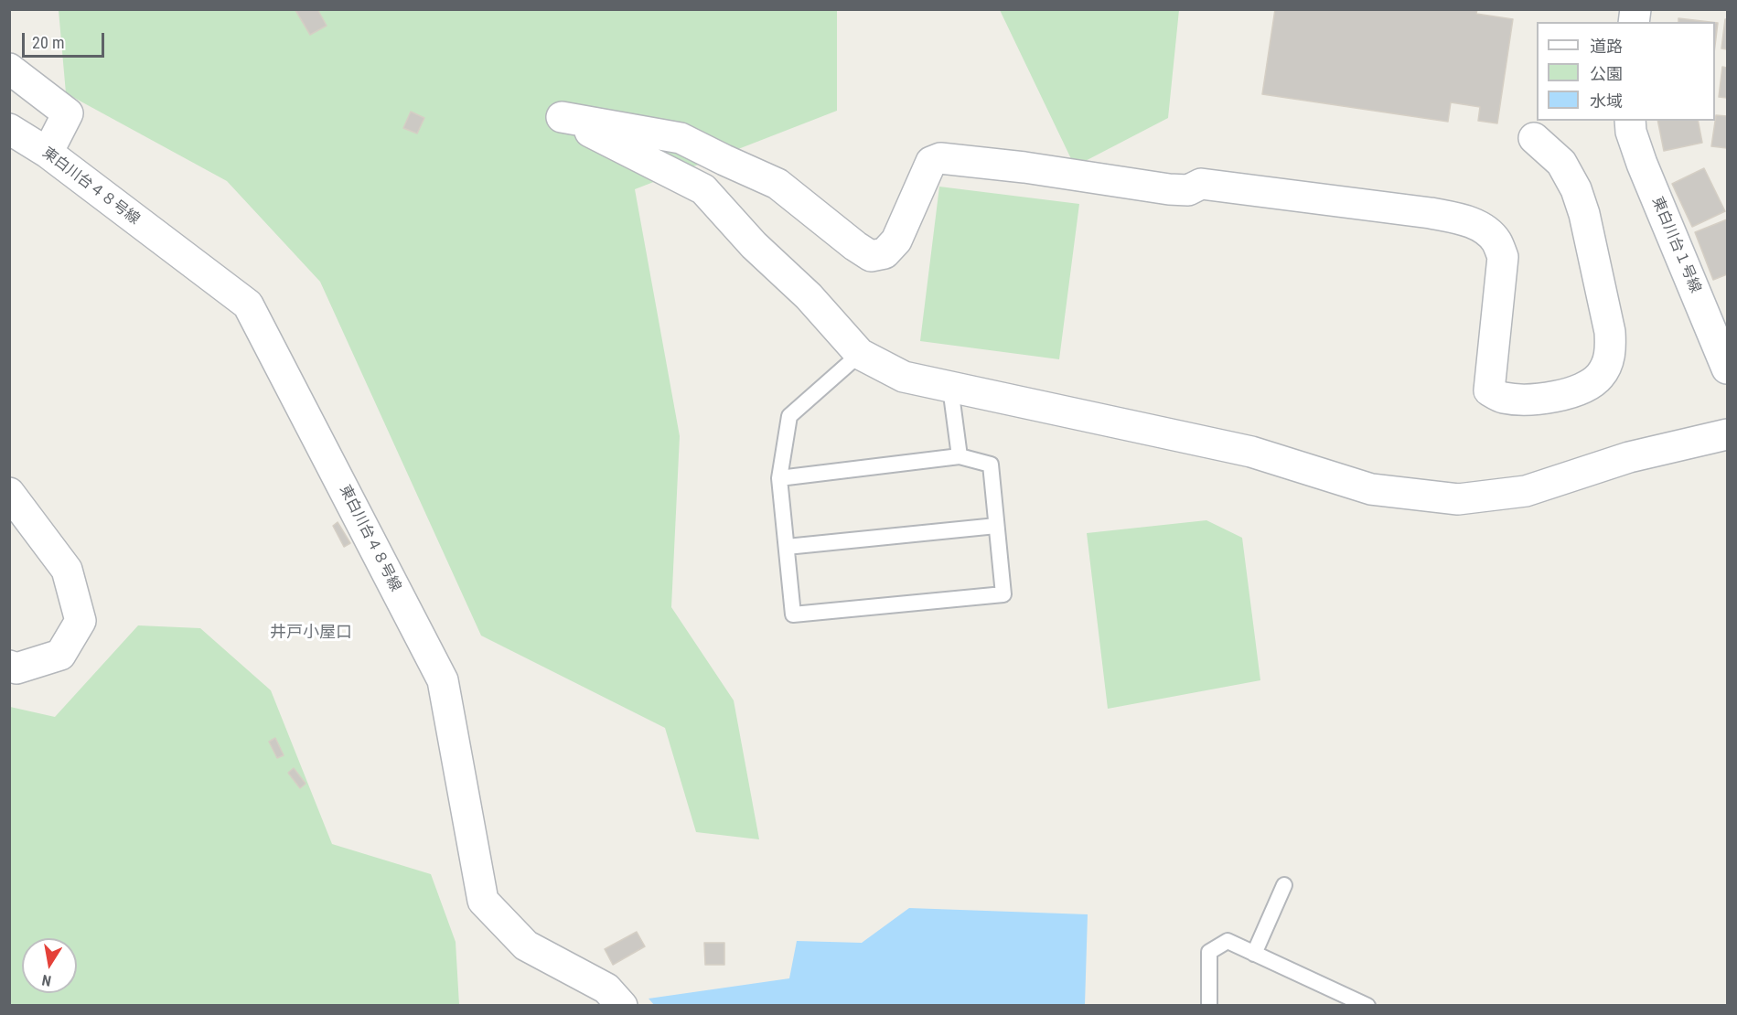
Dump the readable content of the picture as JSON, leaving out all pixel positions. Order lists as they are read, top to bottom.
{
  "streets": {
    "street": ["東白川台４８号線", "東白川台１号線"]
  },
  "districts": ["井戸小屋口"],
  "legend": ["道路", "公園", "水域"],
  "scale_bar": "20 m",
  "north": "bottom"
}
